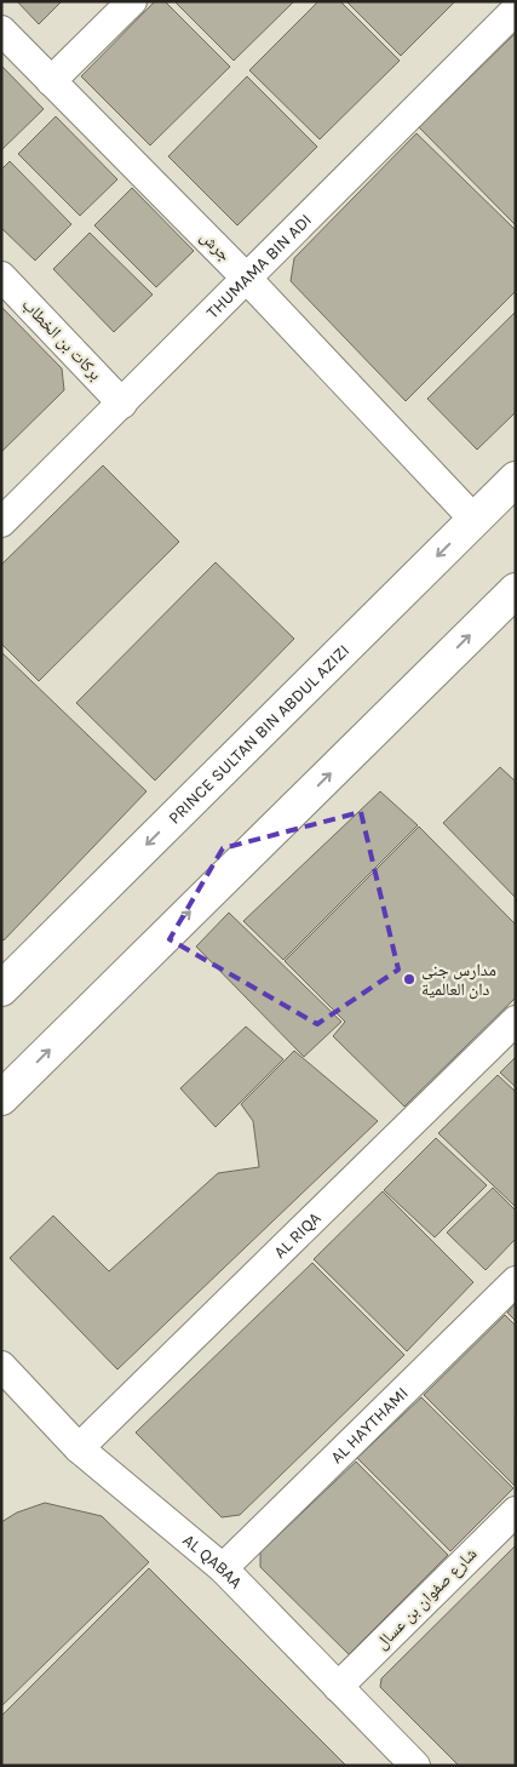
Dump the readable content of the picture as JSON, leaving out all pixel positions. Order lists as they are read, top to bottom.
{
  "streets": {
    "street": [
      "جرش",
      "THUMAMA BIN ADI",
      "بركات بن الخطاب",
      "PRINCE SULTAN BIN ABDUL AZIZI",
      "AL RIQA",
      "AL HAYTHAMI",
      "AL QABAA",
      "شارع صفوان بن عسال"
    ]
  },
  "crossings": [
    ["جرش", "THUMAMA BIN ADI"],
    ["جرش", "PRINCE SULTAN BIN ABDUL AZIZI"],
    ["THUMAMA BIN ADI", "بركات بن الخطاب"],
    ["AL RIQA", "AL QABAA"],
    ["AL HAYTHAMI", "AL QABAA"],
    ["AL QABAA", "شارع صفوان بن عسال"]
  ],
  "places": ["مدارس جنى دان العالمية"]
}
